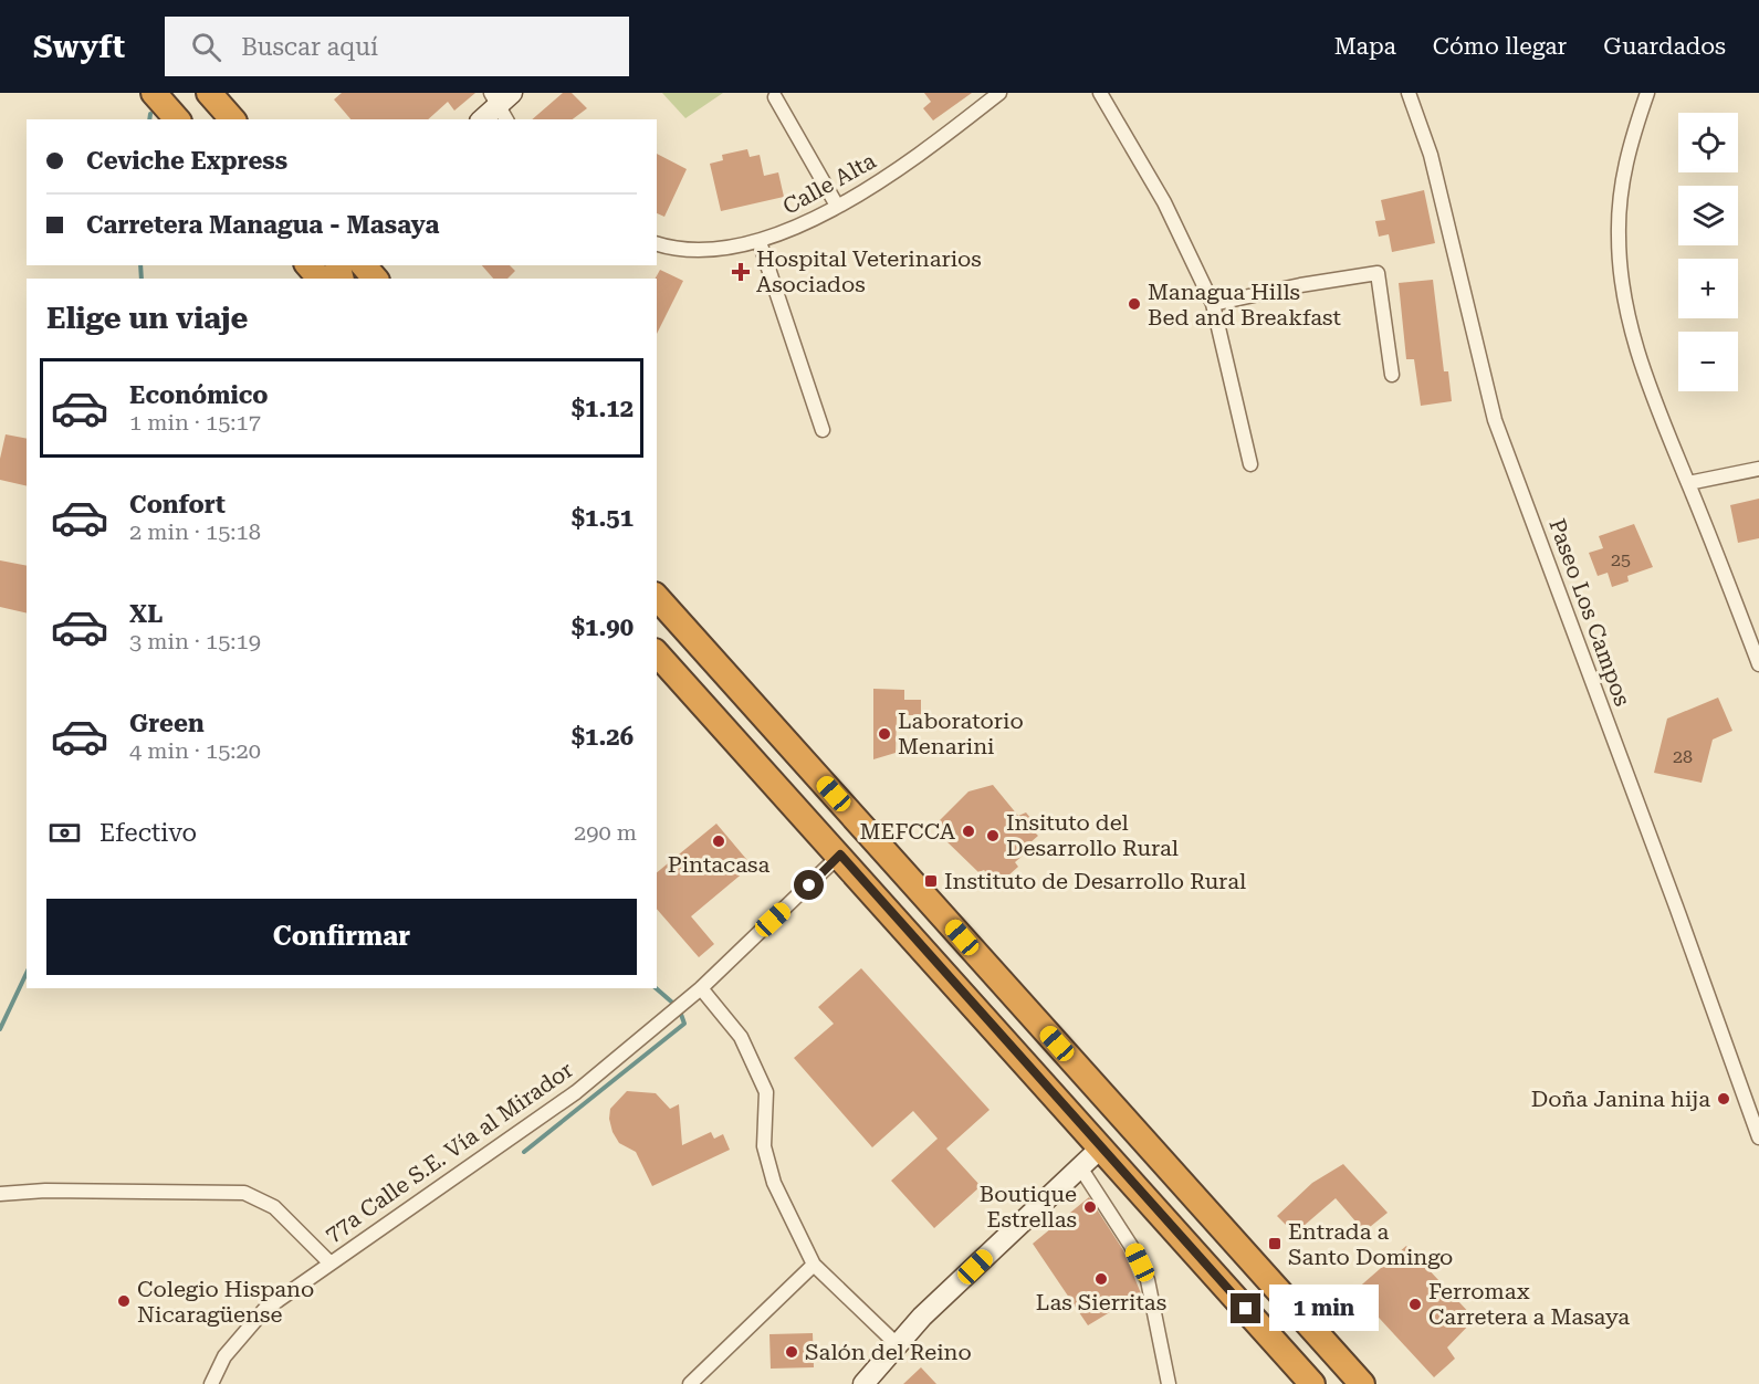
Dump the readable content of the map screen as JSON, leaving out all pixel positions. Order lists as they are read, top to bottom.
{
  "streets": {
    "street": ["Calle Alta", "Paseo Los Campos", "77a Calle S.E. Vía al Mirador"]
  },
  "places": {
    "health": ["Hospital Veterinarios Asociados"],
    "other": [
      "Managua Hills Bed and Breakfast",
      "Laboratorio Menarini",
      "MEFCCA",
      "Insituto del Desarrollo Rural",
      "Pintacasa",
      "Doña Janina hija",
      "Boutique Estrellas",
      "Las Sierritas",
      "Colegio Hispano Nicaragüense",
      "Ferromax Carretera a Masaya",
      "Salón del Reino"
    ],
    "transit": ["Instituto de Desarrollo Rural", "Entrada a Santo Domingo"]
  },
  "house_numbers": ["25", "28"],
  "page": {
    "header": "Swyft",
    "search": "Buscar aquí",
    "nav": ["Mapa", "Cómo llegar", "Guardados"],
    "map_buttons": ["+", "−"],
    "banner": ["Ceviche Express", "Carretera Managua - Masaya"],
    "heading": "Elige un viaje",
    "list": [
      {
        "name": "Económico",
        "note": "1 min · 15:17",
        "value": "$1.12"
      },
      {
        "name": "Confort",
        "note": "2 min · 15:18",
        "value": "$1.51"
      },
      {
        "name": "XL",
        "note": "3 min · 15:19",
        "value": "$1.90"
      },
      {
        "name": "Green",
        "note": "4 min · 15:20",
        "value": "$1.26"
      }
    ],
    "pay": ["Efectivo", "290 m"],
    "buttons": "Confirmar",
    "bubble": "1 min"
  }
}
